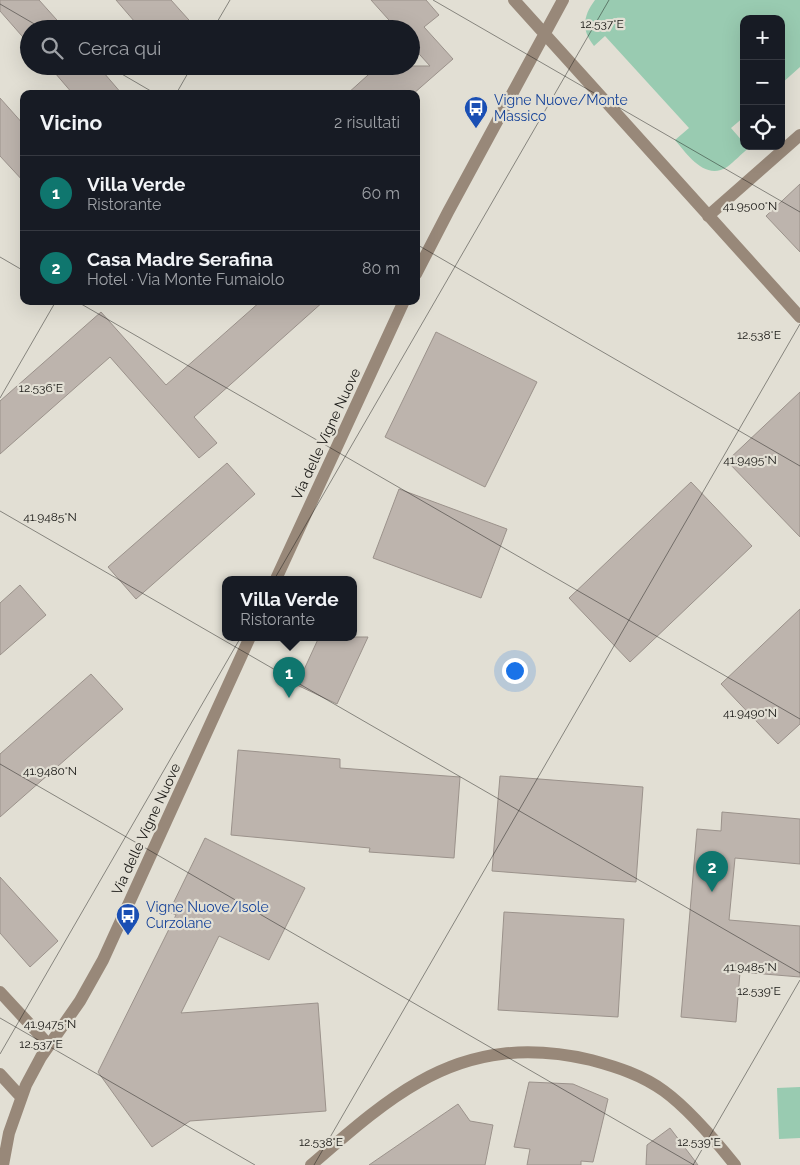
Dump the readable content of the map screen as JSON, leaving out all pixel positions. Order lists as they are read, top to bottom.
{
  "streets": {
    "street": ["Via delle Vigne Nuove"]
  },
  "places": {
    "bus stop": ["Vigne Nuove/Monte Massico", "Vigne Nuove/Isole Curzolane"]
  },
  "page": {
    "map_buttons": ["+", "−"],
    "search": "Cerca qui",
    "heading": ["Vicino", "2 risultati"],
    "list": [
      {
        "mark": "1",
        "name": "Villa Verde",
        "note": "Ristorante",
        "value": "60 m"
      },
      {
        "mark": "2",
        "name": "Casa Madre Serafina",
        "note": "Hotel · Via Monte Fumaiolo",
        "value": "80 m"
      }
    ],
    "popup": ["Villa Verde", "Ristorante"],
    "pins": ["1", "2"]
  },
  "coordinates": [
    "12.537°E",
    "41.9500°N",
    "12.538°E",
    "12.536°E",
    "41.9495°N",
    "41.9485°N",
    "41.9490°N",
    "41.9480°N",
    "12.539°E",
    "41.9475°N"
  ]
}
